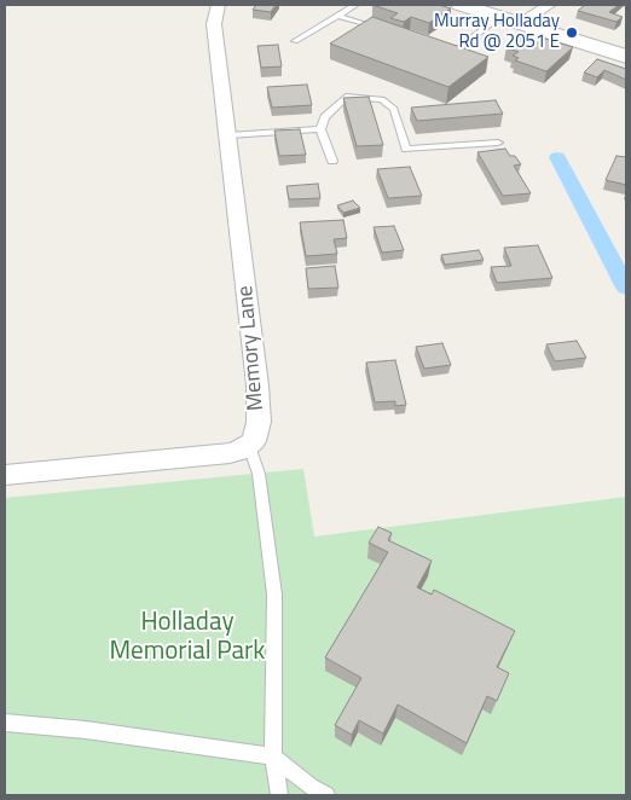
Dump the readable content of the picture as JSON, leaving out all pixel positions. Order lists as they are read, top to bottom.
{
  "streets": {
    "street": ["Memory Lane"]
  },
  "parks": ["Holladay Memorial Park"],
  "places": ["Murray Holladay Rd @ 2051 E"]
}
